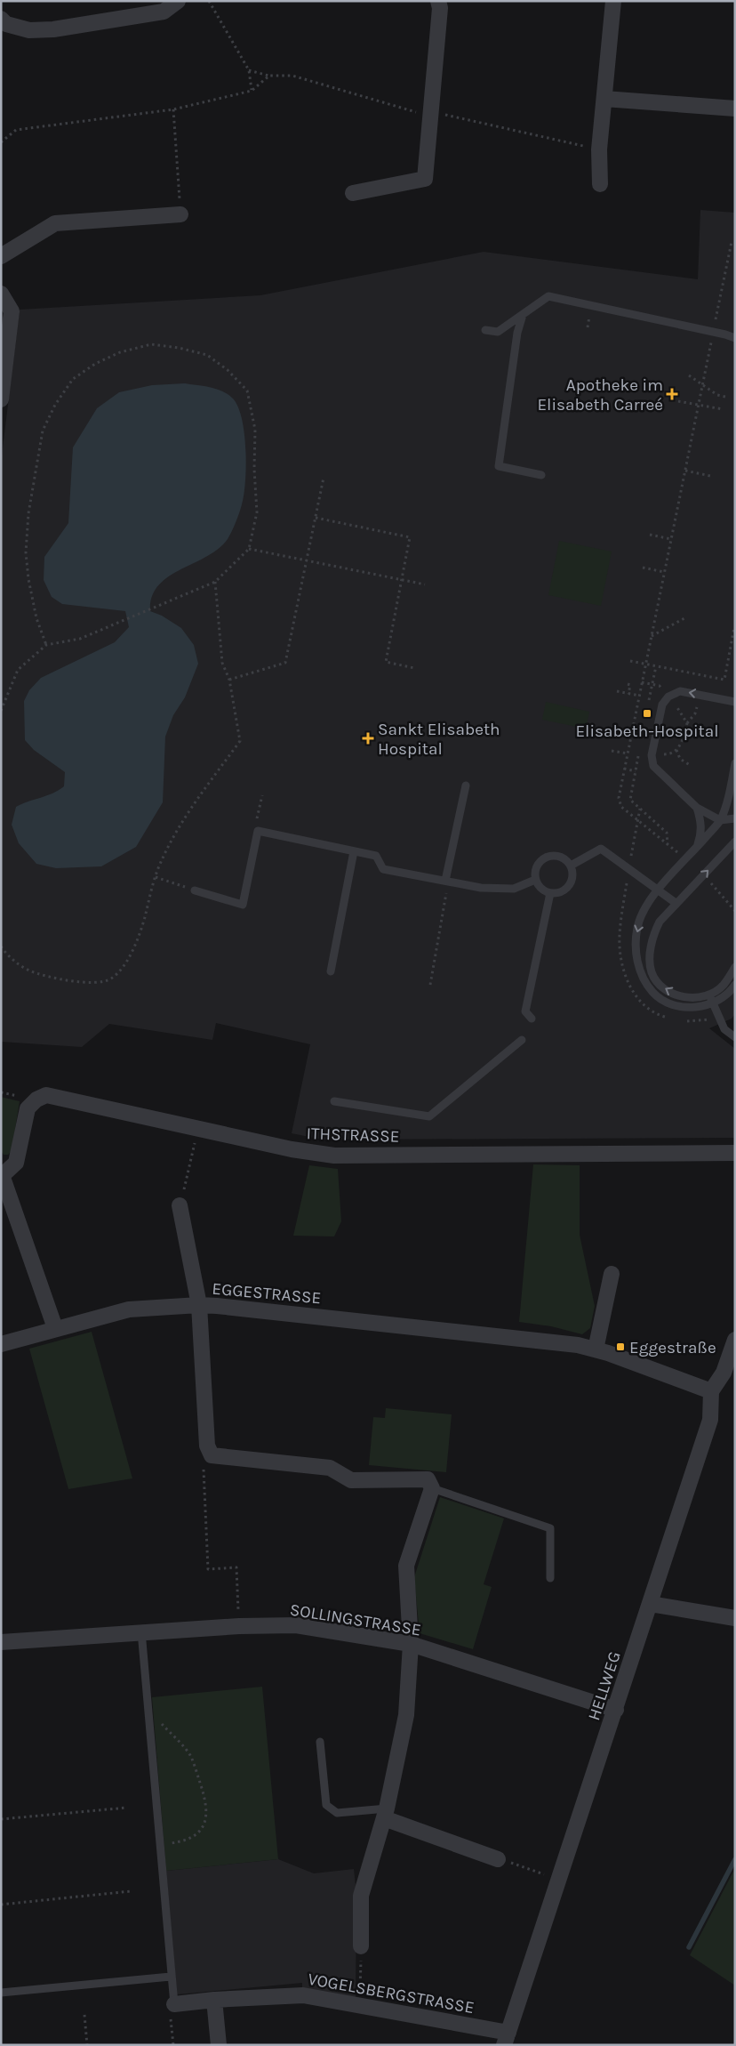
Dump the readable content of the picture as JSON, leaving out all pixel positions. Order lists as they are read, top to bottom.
{
  "streets": {
    "street": [
      "ITHSTRASSE",
      "EGGESTRASSE",
      "SOLLINGSTRASSE",
      "HELLWEG",
      "VOGELSBERGSTRASSE"
    ]
  },
  "crossings": [
    ["EGGESTRASSE", "HELLWEG"],
    ["SOLLINGSTRASSE", "HELLWEG"],
    ["HELLWEG", "VOGELSBERGSTRASSE"]
  ],
  "places": {
    "health": ["Apotheke im Elisabeth Carreé", "Sankt Elisabeth Hospital"],
    "transit": ["Elisabeth-Hospital", "Eggestraße"]
  }
}
